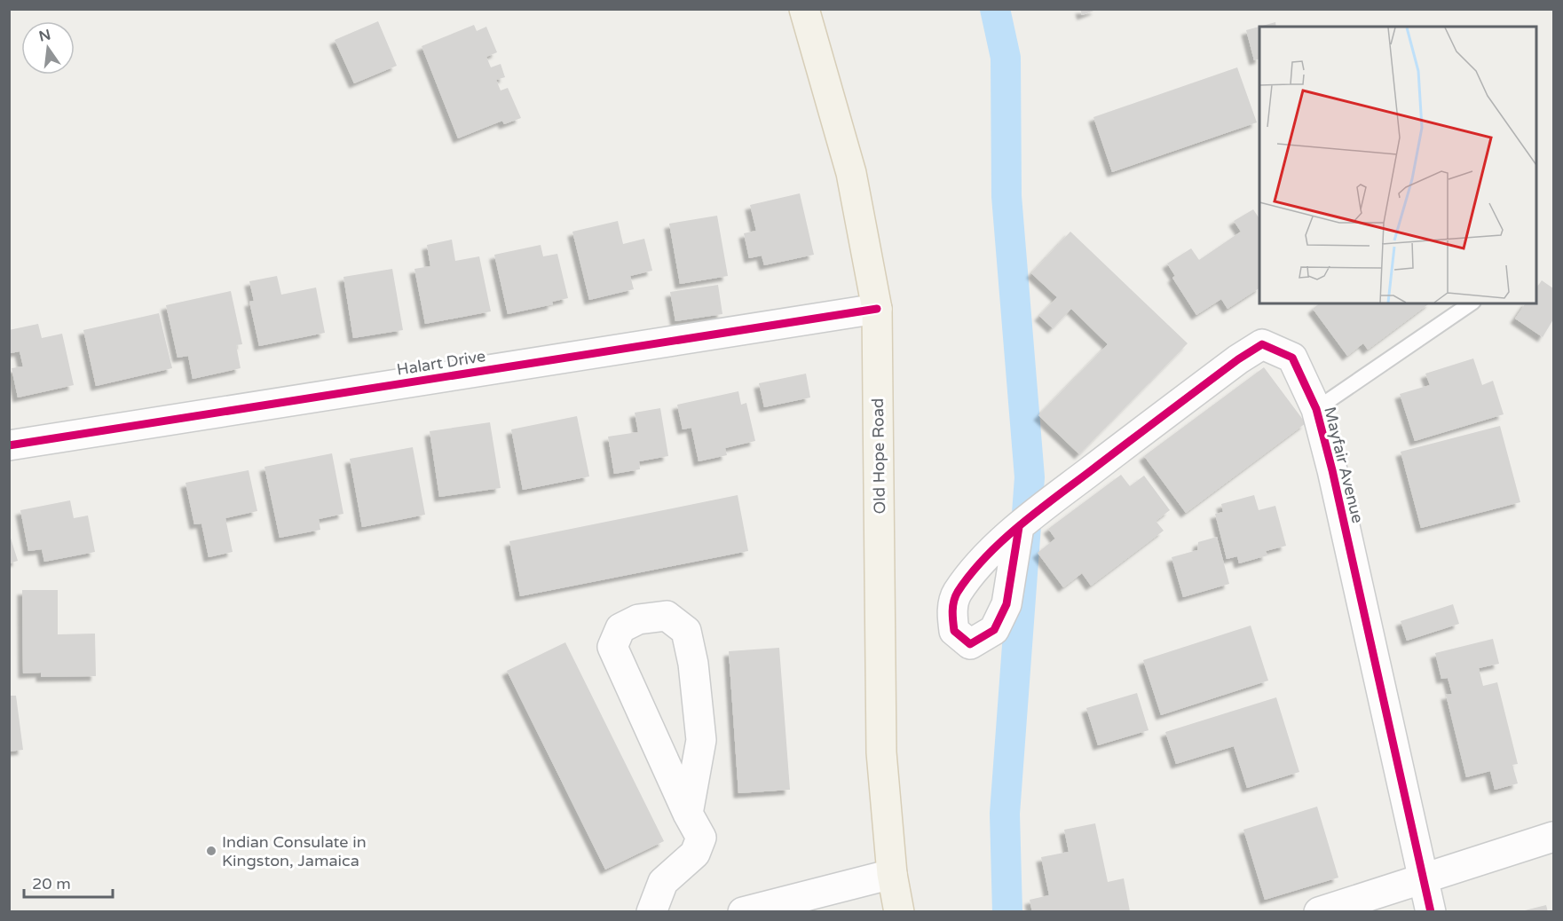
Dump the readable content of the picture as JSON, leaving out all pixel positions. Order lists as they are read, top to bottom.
{
  "streets": {
    "main road": ["Old Hope Road"],
    "street": ["Halart Drive", "Mayfair Avenue"]
  },
  "crossings": [
    ["Halart Drive", "Old Hope Road"]
  ],
  "places": ["Indian Consulate in Kingston, Jamaica"],
  "scale_bar": "20 m",
  "north": "top"
}
